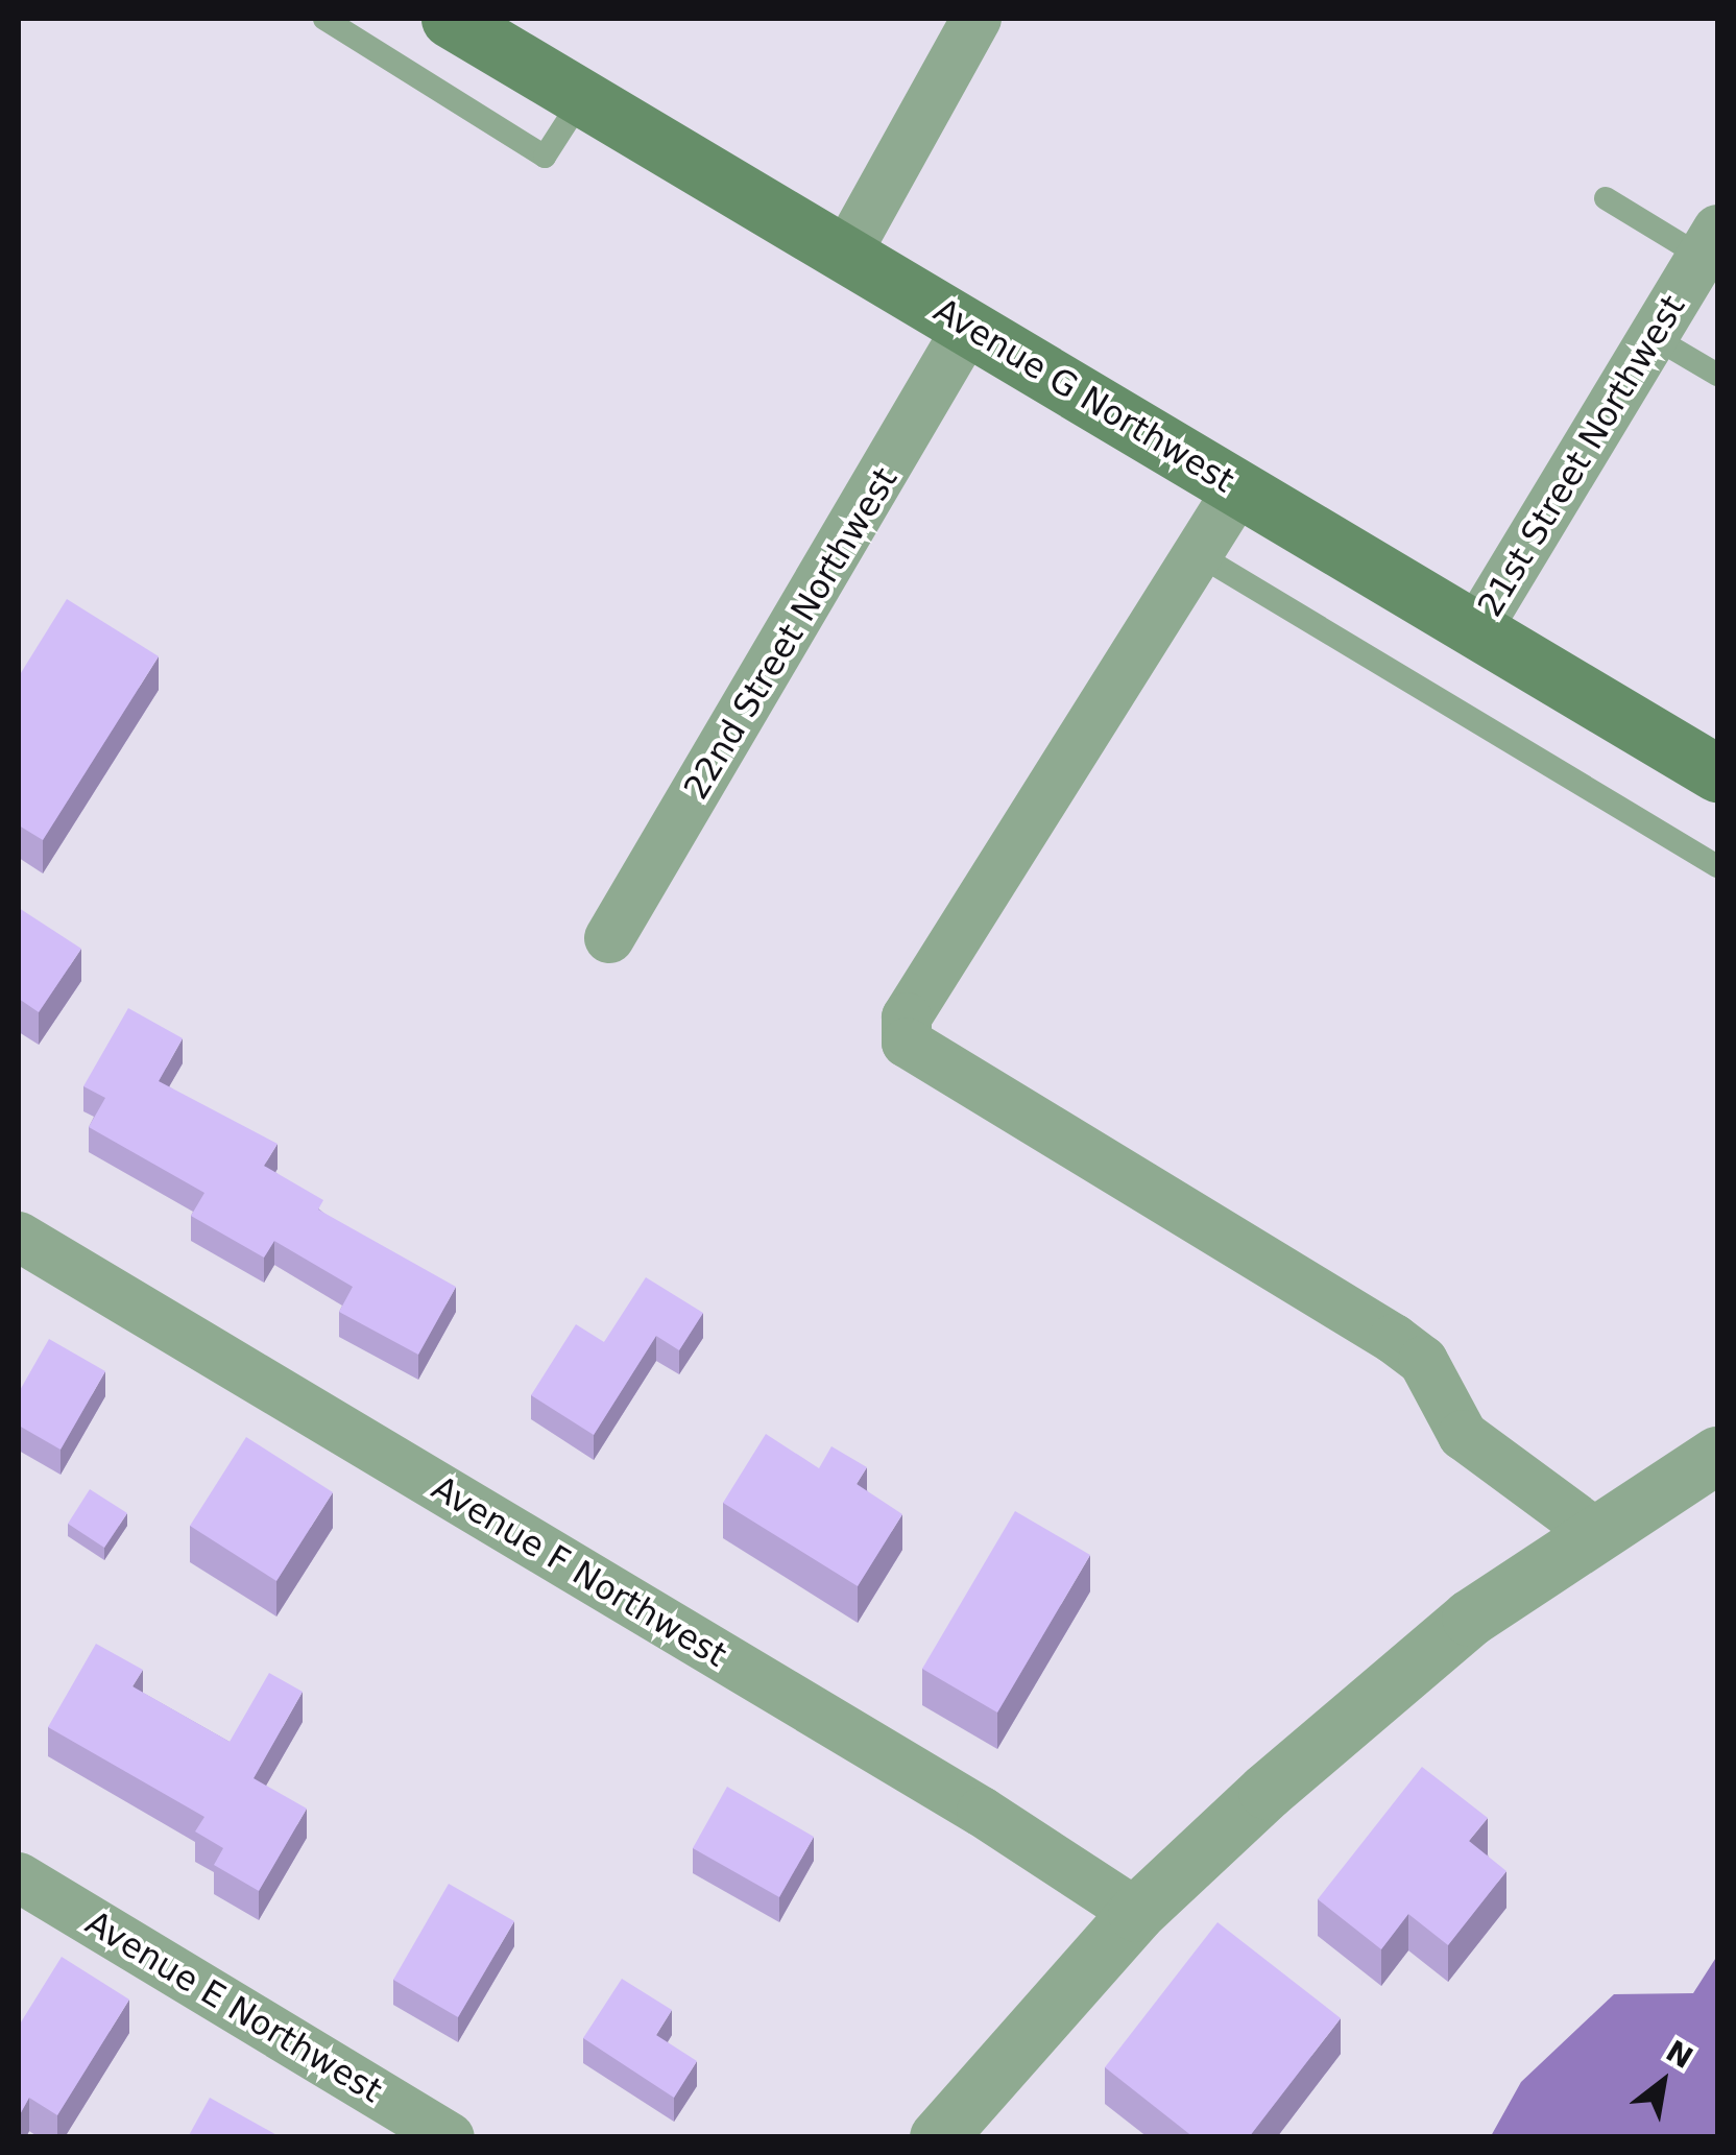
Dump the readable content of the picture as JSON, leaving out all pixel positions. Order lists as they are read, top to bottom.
{
  "streets": {
    "main road": ["Avenue G Northwest"],
    "street": [
      "21st Street Northwest",
      "22nd Street Northwest",
      "Avenue F Northwest",
      "Avenue E Northwest"
    ]
  },
  "crossings": [
    ["Avenue G Northwest", "21st Street Northwest"],
    ["Avenue G Northwest", "22nd Street Northwest"]
  ],
  "north": "top right"
}
